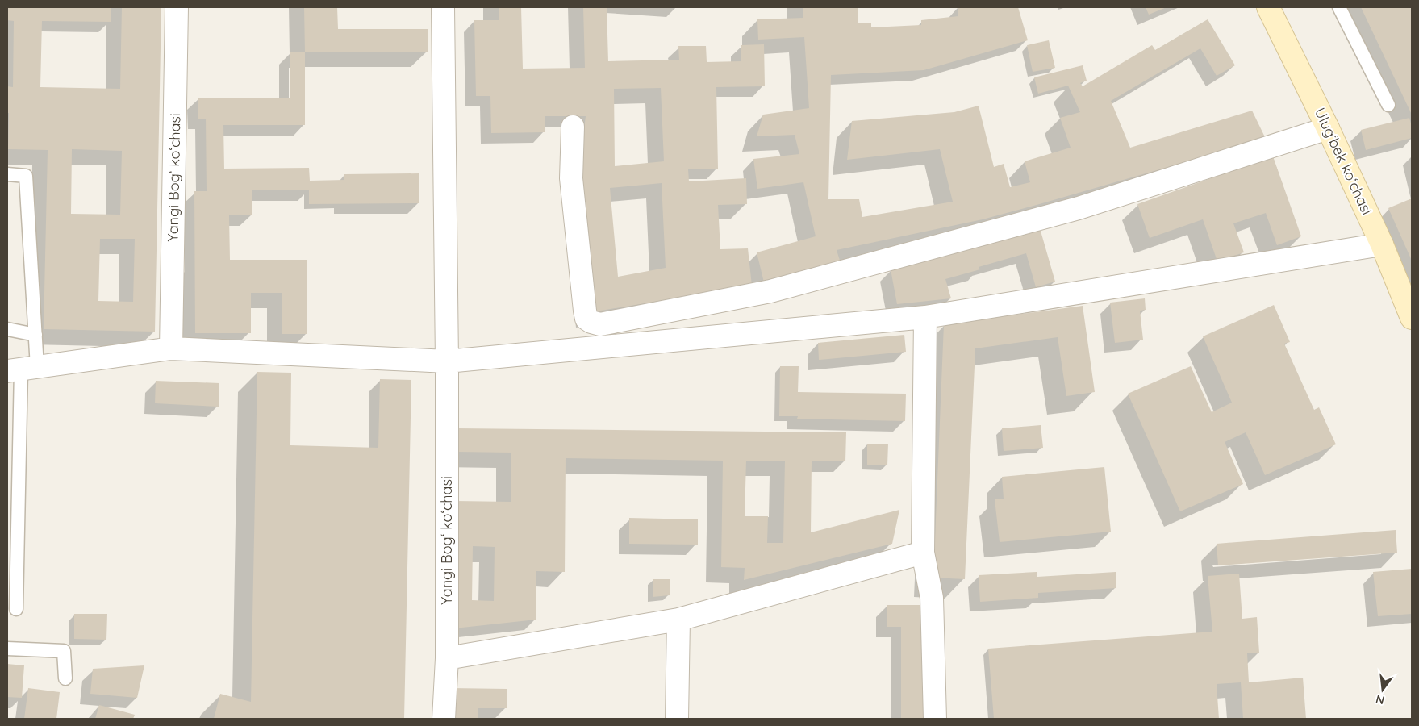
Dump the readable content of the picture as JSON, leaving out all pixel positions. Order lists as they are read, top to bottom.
{
  "streets": {
    "street": ["Ulugʻbek koʻchasi", "Yangi Bogʻ koʻchasi"]
  },
  "north": "bottom"
}
